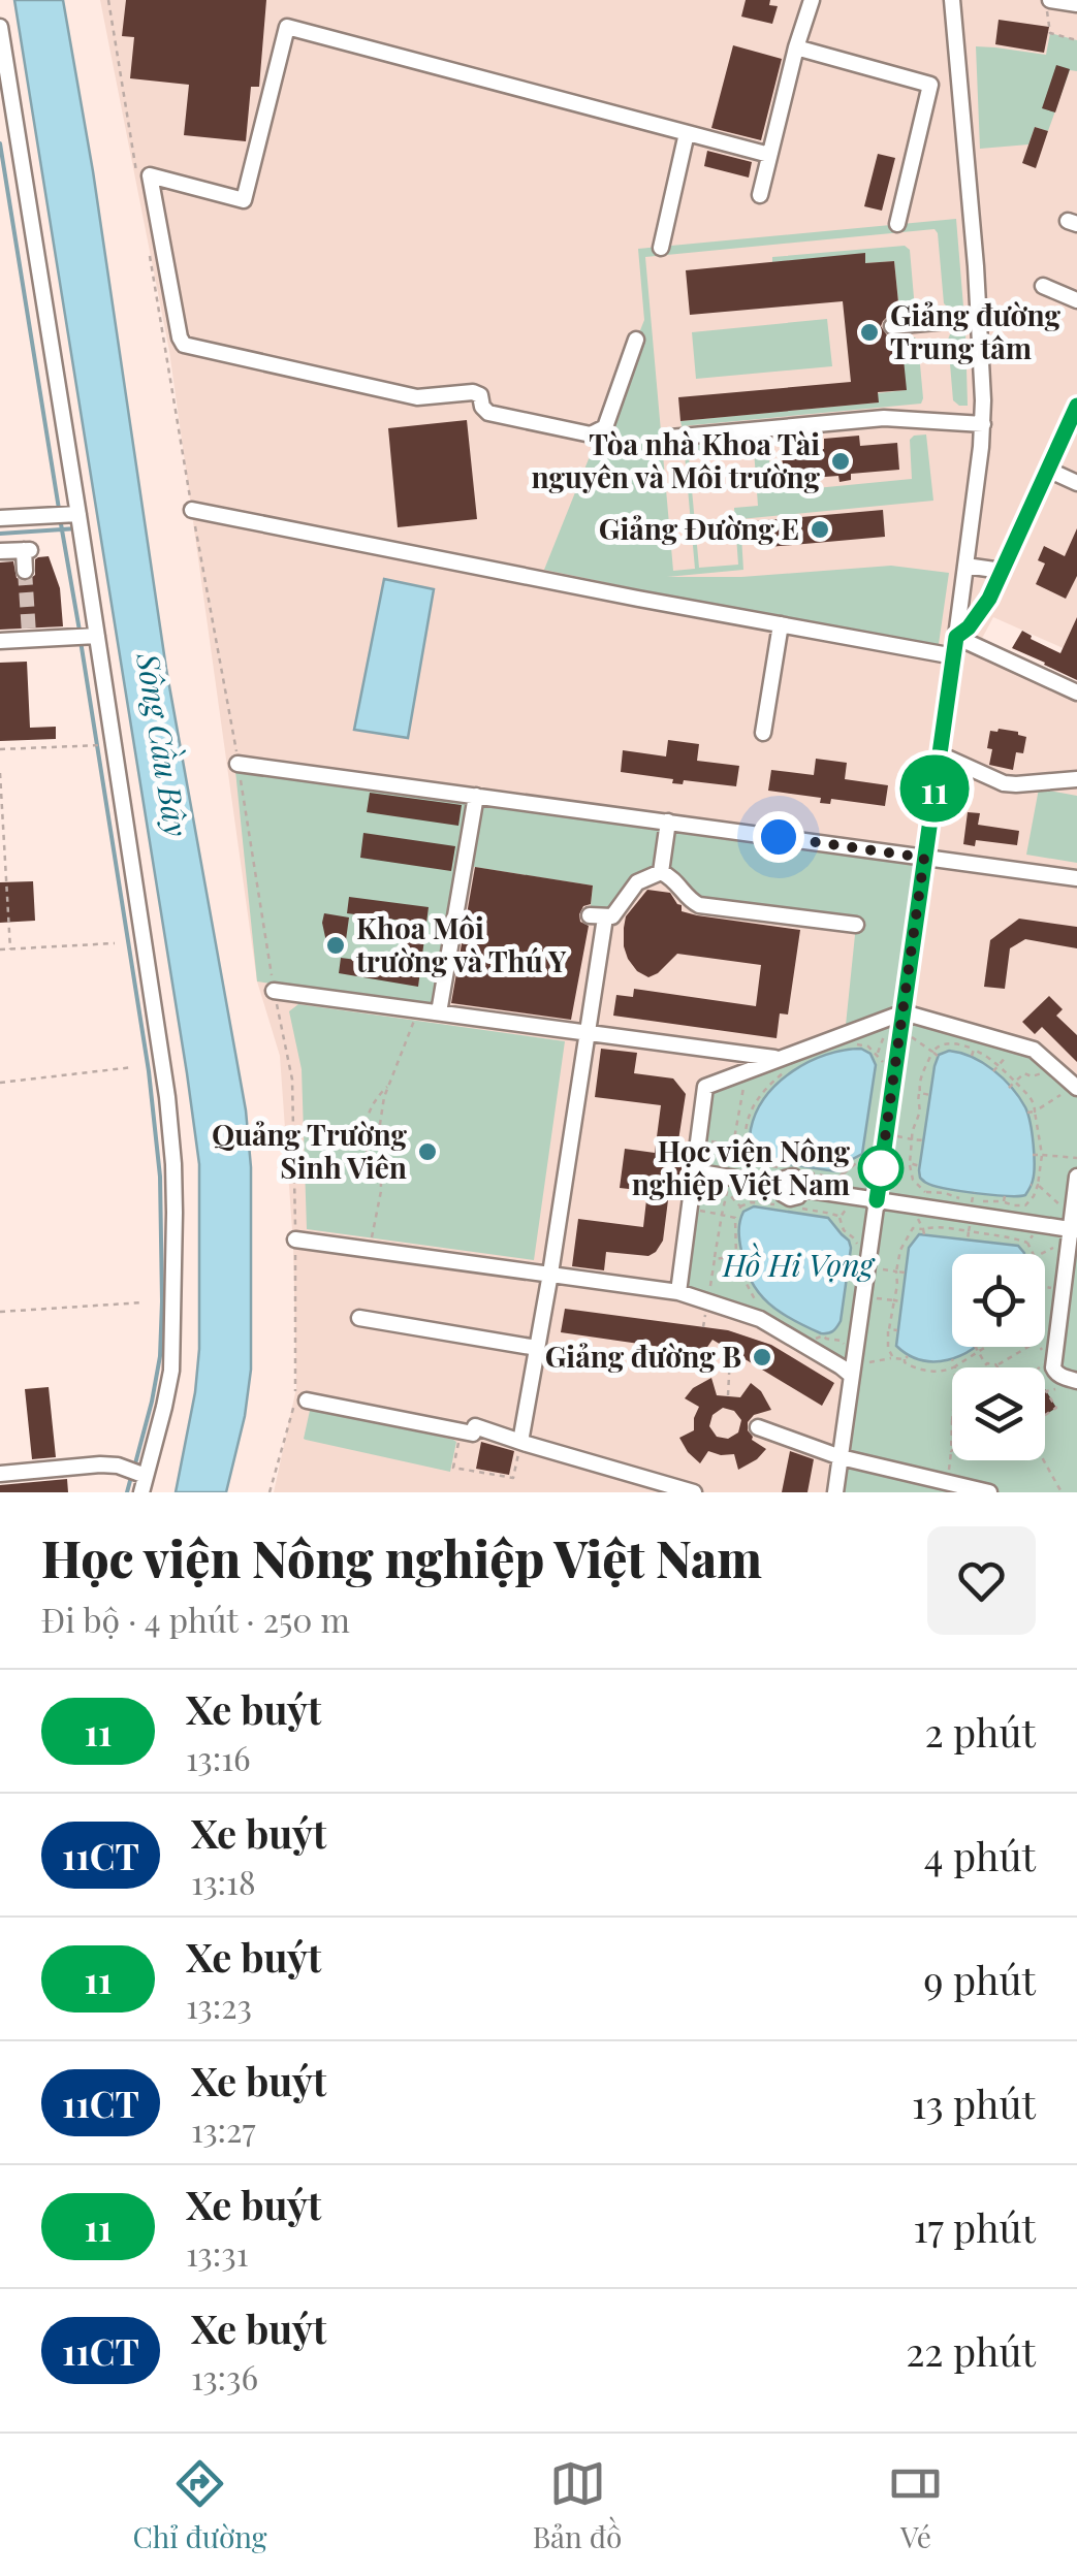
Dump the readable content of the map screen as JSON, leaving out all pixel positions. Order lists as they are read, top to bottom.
{
  "water": ["Sông Cầu Bây", "Hồ Hi Vọng"],
  "places": [
    "Giảng đường Trung tâm",
    "Tòa nhà Khoa Tài nguyên và Môi trường",
    "Giảng Đường E",
    "Khoa Môi trường và Thú Y",
    "Quảng Trường Sinh Viên",
    "Học viện Nông nghiệp Việt Nam",
    "Giảng đường B"
  ],
  "lines": ["bus line 11"],
  "page": {
    "on_map": "11",
    "heading": ["Học viện Nông nghiệp Việt Nam", "Đi bộ · 4 phút · 250 m"],
    "list": [
      {
        "mark": "11",
        "name": "Xe buýt",
        "note": "13:16",
        "value": "2 phút"
      },
      {
        "mark": "11CT",
        "name": "Xe buýt",
        "note": "13:18",
        "value": "4 phút"
      },
      {
        "mark": "11",
        "name": "Xe buýt",
        "note": "13:23",
        "value": "9 phút"
      },
      {
        "mark": "11CT",
        "name": "Xe buýt",
        "note": "13:27",
        "value": "13 phút"
      },
      {
        "mark": "11",
        "name": "Xe buýt",
        "note": "13:31",
        "value": "17 phút"
      },
      {
        "mark": "11CT",
        "name": "Xe buýt",
        "note": "13:36",
        "value": "22 phút"
      }
    ],
    "tabs": ["Chỉ đường", "Bản đồ", "Vé"]
  }
}
